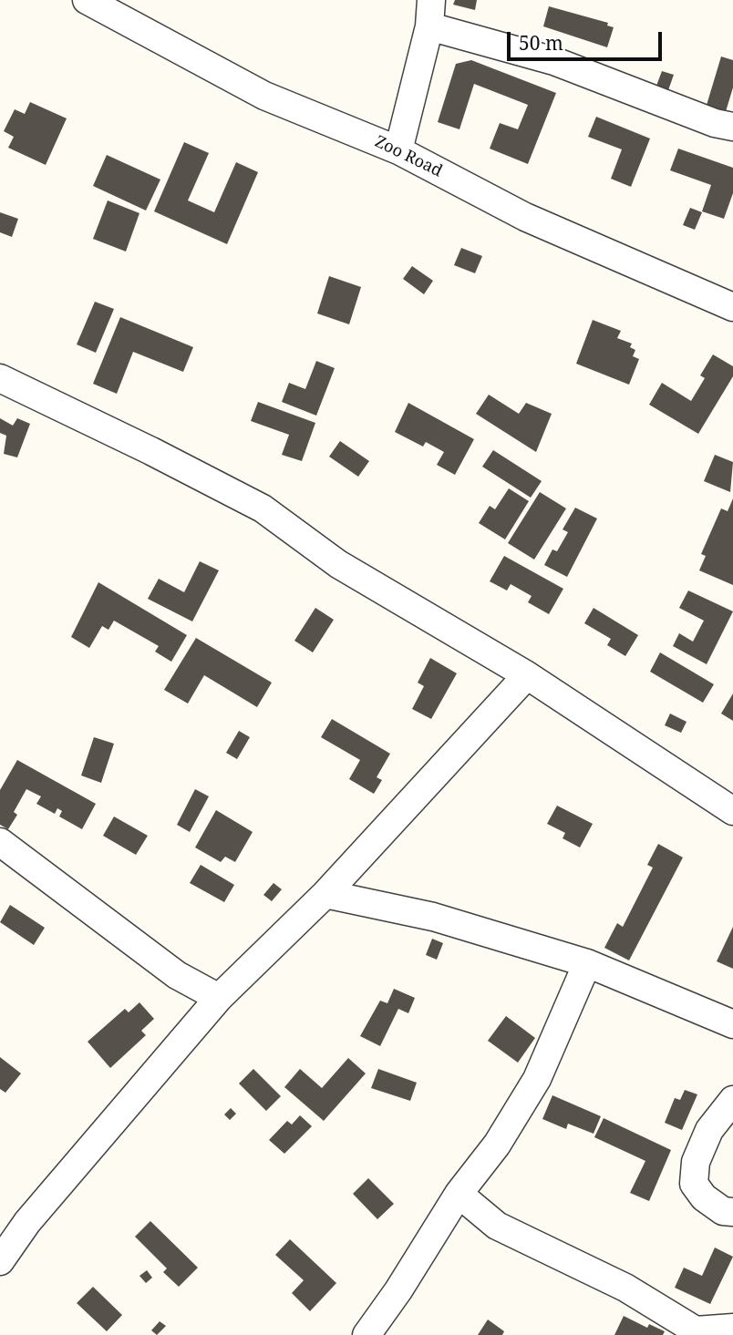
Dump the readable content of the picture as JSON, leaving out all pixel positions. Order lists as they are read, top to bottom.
{
  "streets": {
    "street": ["Zoo Road"]
  },
  "scale_bar": "50 m"
}
